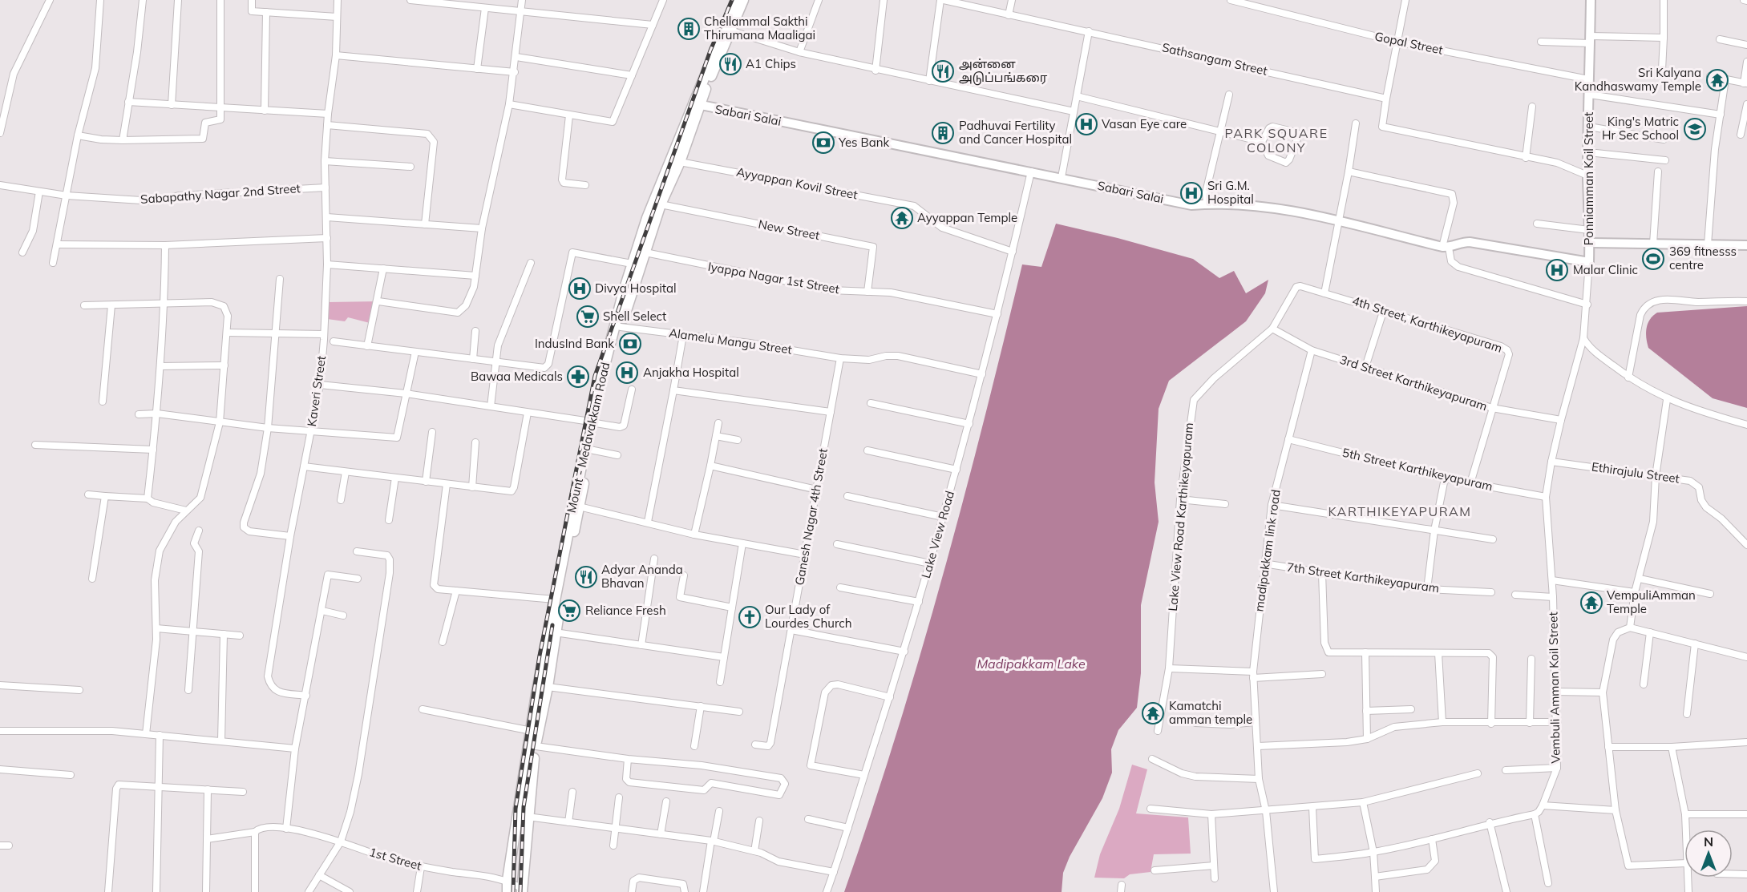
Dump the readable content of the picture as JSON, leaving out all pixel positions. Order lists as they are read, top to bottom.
{
  "streets": {
    "main road": ["Sabari Salai", "Ponniamman Koil Street", "Mount - Medavakkam Road"],
    "street": [
      "Gopal Street",
      "Sathsangam Street",
      "Ayyappan Kovil Street",
      "Sabapathy Nagar 2nd Street",
      "New Street",
      "Iyappa Nagar 1st Street",
      "4th Street, Karthikeyapuram",
      "Alamelu Mangu Street",
      "3rd Street Karthikeyapuram",
      "Kaveri Street",
      "5th Street Karthikeyapuram",
      "Ethirajulu Street",
      "Ganesh Nagar 4th Street",
      "Lake View Road Karthikeyapuram",
      "Lake View Road",
      "madipakkam link road",
      "7th Street Karthikeyapuram",
      "Vembuli Amman Koil Street",
      "1st Street"
    ]
  },
  "crossings": [
    ["Gopal Street", "Ponniamman Koil Street"],
    ["Sabari Salai", "Ponniamman Koil Street"],
    ["Sabari Salai", "Mount - Medavakkam Road"],
    ["Sabari Salai", "Lake View Road"],
    ["Ponniamman Koil Street", "3rd Street Karthikeyapuram"],
    ["Ponniamman Koil Street", "5th Street Karthikeyapuram"],
    ["Ponniamman Koil Street", "Ethirajulu Street"],
    ["Ponniamman Koil Street", "Vembuli Amman Koil Street"],
    ["Ayyappan Kovil Street", "Mount - Medavakkam Road"],
    ["Ayyappan Kovil Street", "Lake View Road"],
    ["Sabapathy Nagar 2nd Street", "Kaveri Street"],
    ["New Street", "Iyappa Nagar 1st Street"],
    ["New Street", "Mount - Medavakkam Road"],
    ["Iyappa Nagar 1st Street", "Mount - Medavakkam Road"],
    ["Iyappa Nagar 1st Street", "Lake View Road"],
    ["4th Street, Karthikeyapuram", "3rd Street Karthikeyapuram"],
    ["4th Street, Karthikeyapuram", "5th Street Karthikeyapuram"],
    ["4th Street, Karthikeyapuram", "Lake View Road Karthikeyapuram"],
    ["Alamelu Mangu Street", "Mount - Medavakkam Road"],
    ["Alamelu Mangu Street", "Ganesh Nagar 4th Street"],
    ["Alamelu Mangu Street", "Lake View Road"],
    ["3rd Street Karthikeyapuram", "Lake View Road Karthikeyapuram"],
    ["3rd Street Karthikeyapuram", "madipakkam link road"],
    ["Mount - Medavakkam Road", "1st Street"],
    ["5th Street Karthikeyapuram", "madipakkam link road"],
    ["5th Street Karthikeyapuram", "Vembuli Amman Koil Street"],
    ["madipakkam link road", "7th Street Karthikeyapuram"]
  ],
  "districts": ["PARK SQUARE COLONY", "KARTHIKEYAPURAM"],
  "water": ["Madipakkam Lake"],
  "places": {
    "building": ["Chellammal Sakthi Thirumana Maaligai", "Padhuvai Fertility and Cancer Hospital"],
    "restaurant": ["A1 Chips", "அன்னை அடுப்பங்கரை", "Adyar Ananda Bhavan"],
    "temple": [
      "Sri Kalyana Kandhaswamy Temple",
      "Ayyappan Temple",
      "VempuliAmman Temple",
      "Kamatchi amman temple"
    ],
    "hospital": [
      "Vasan Eye care",
      "Sri G.M. Hospital",
      "Malar Clinic",
      "Divya Hospital",
      "Anjakha Hospital"
    ],
    "school or university": ["King's Matric Hr Sec School"],
    "bank": ["Yes Bank", "IndusInd Bank"],
    "sports": ["369 fitnesss centre"],
    "supermarket": ["Shell Select", "Reliance Fresh"],
    "pharmacy": ["Bawaa Medicals"],
    "church": ["Our Lady of Lourdes Church"]
  },
  "north": "top"
}
